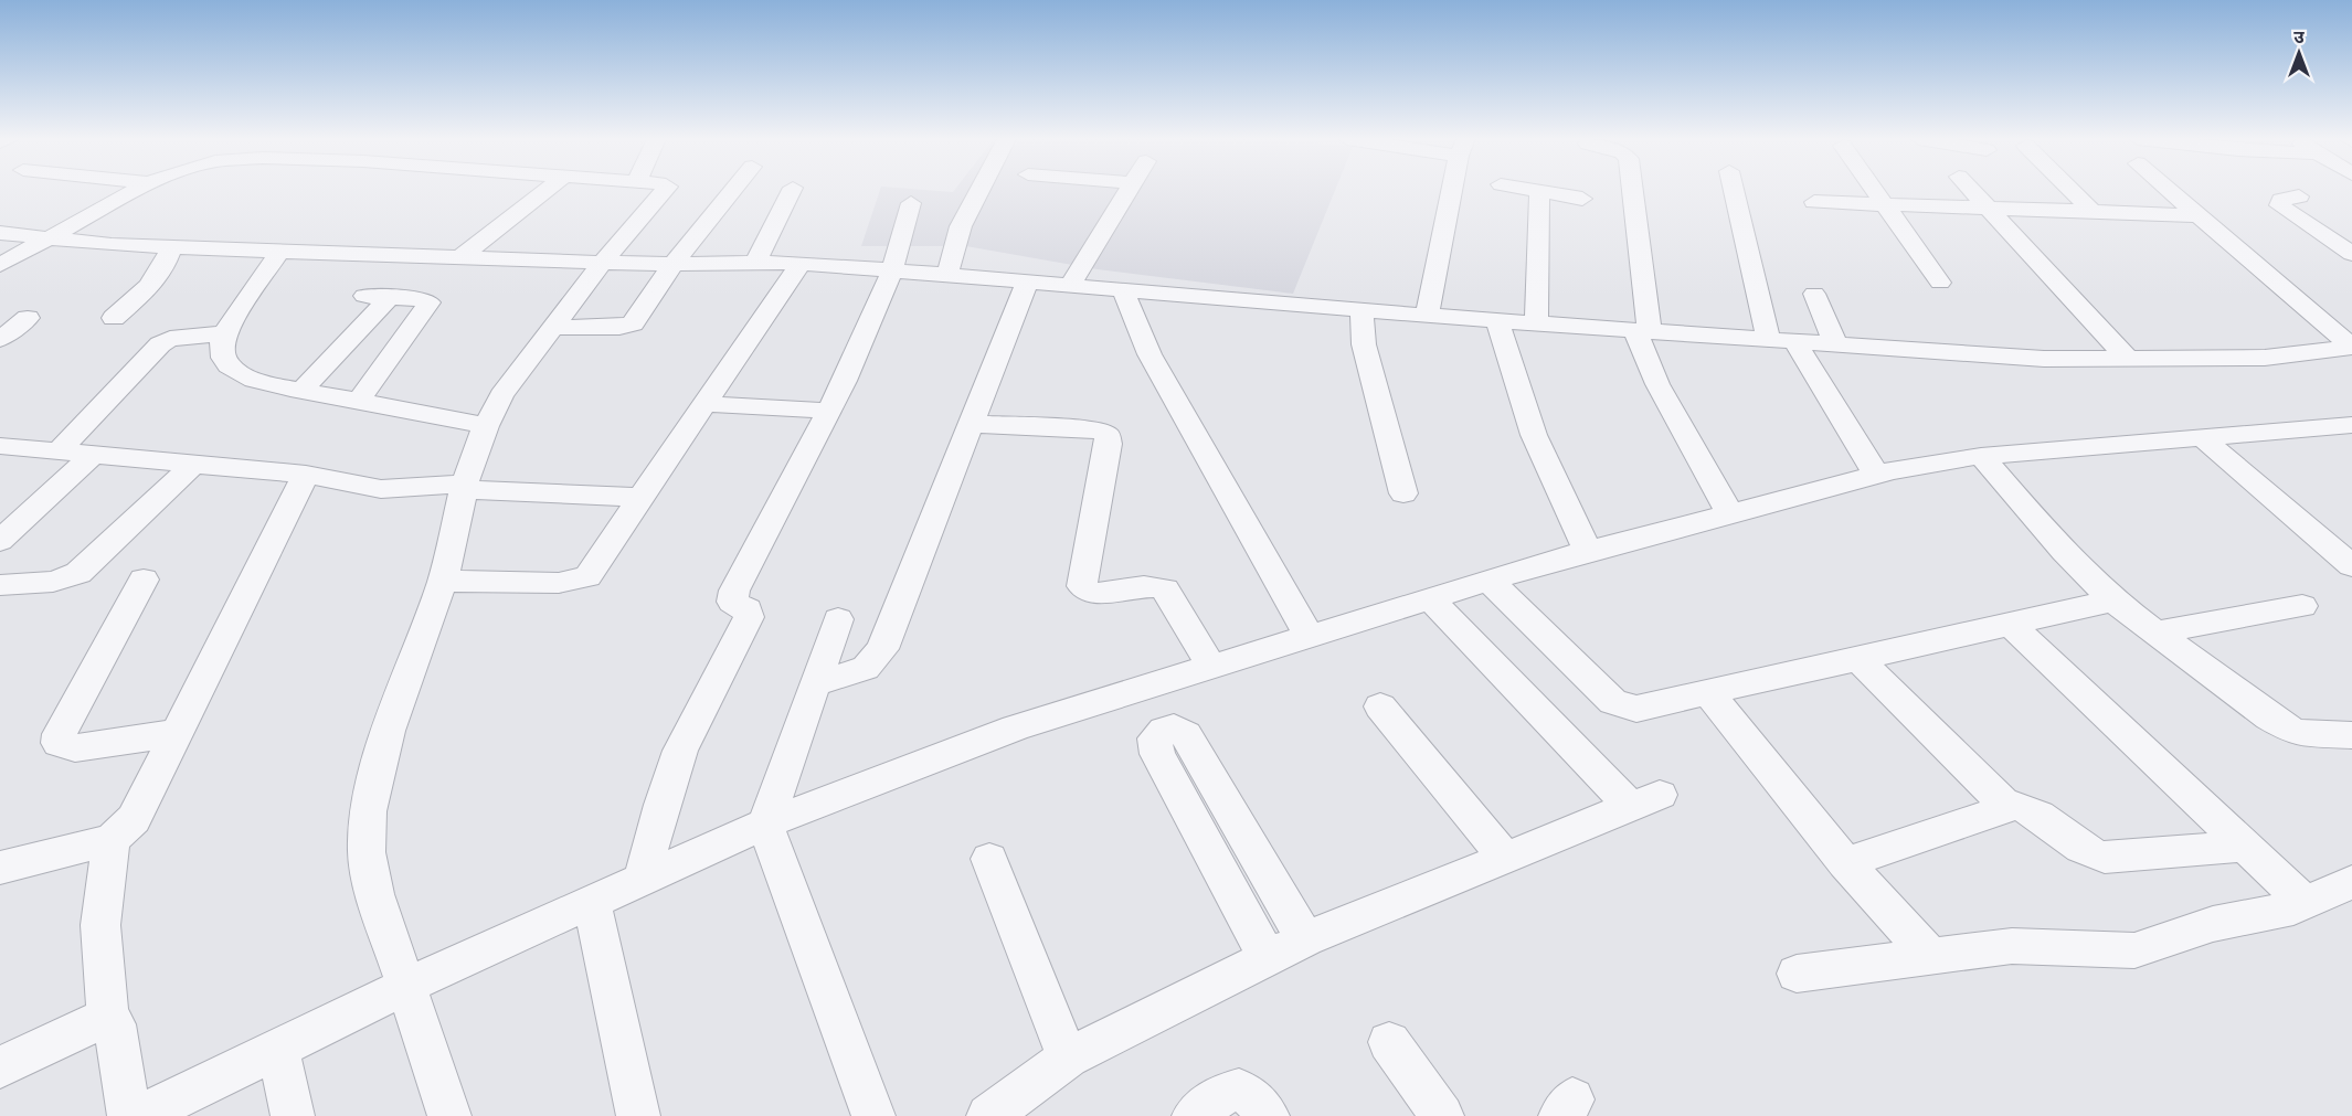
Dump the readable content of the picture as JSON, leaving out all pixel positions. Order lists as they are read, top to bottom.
{
  "north": "top"
}
